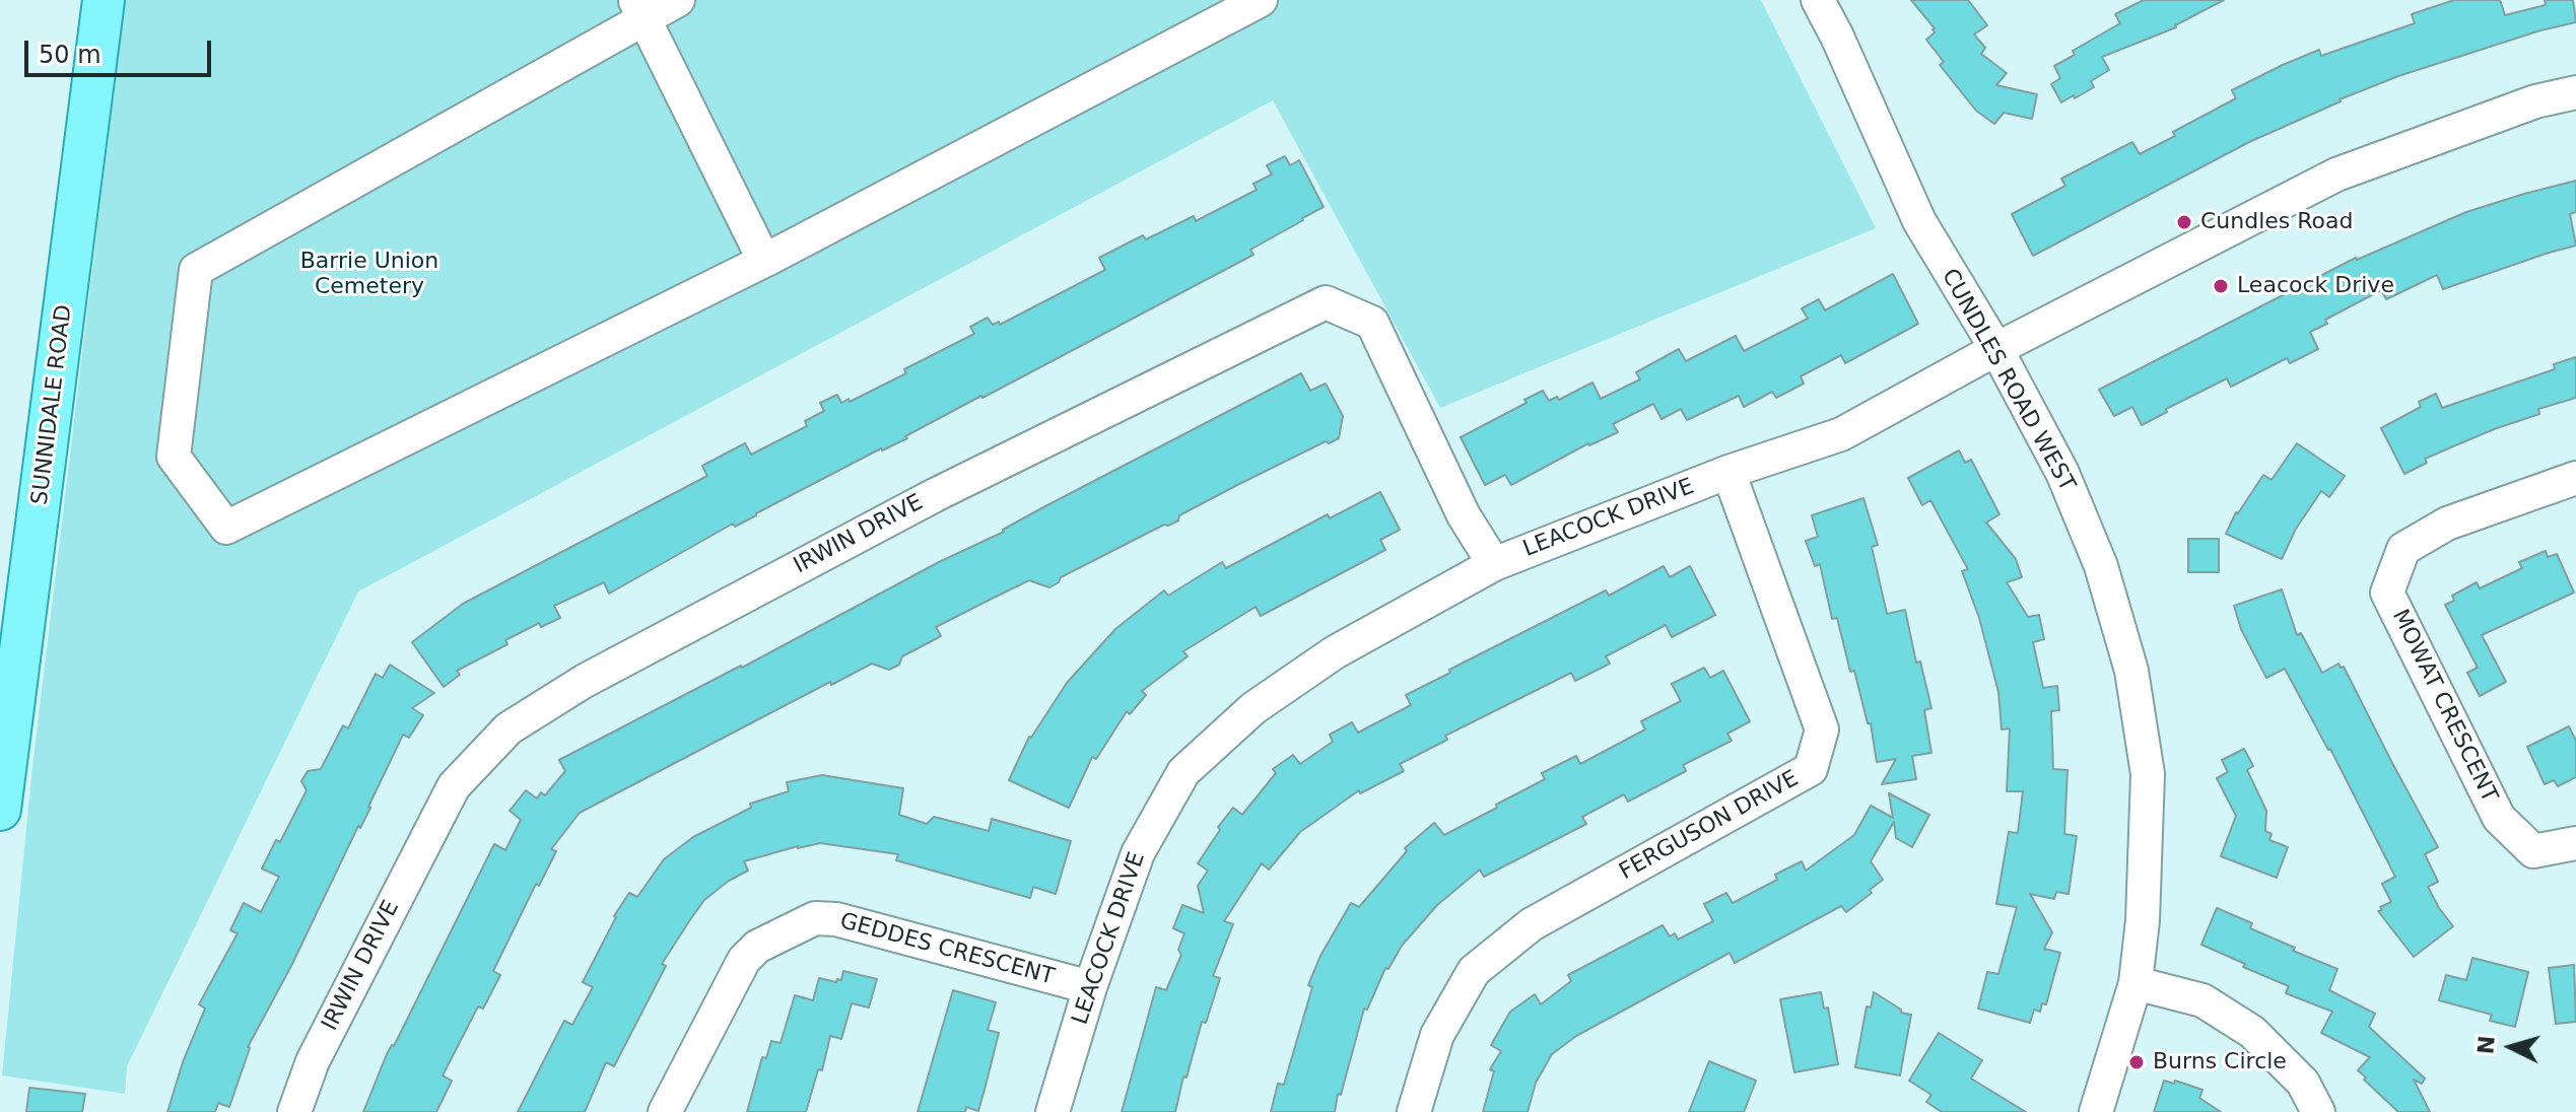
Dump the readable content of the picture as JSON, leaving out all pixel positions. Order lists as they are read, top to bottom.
{
  "streets": {
    "main road": ["SUNNIDALE ROAD"],
    "street": [
      "CUNDLES ROAD WEST",
      "LEACOCK DRIVE",
      "IRWIN DRIVE",
      "MOWAT CRESCENT",
      "FERGUSON DRIVE",
      "GEDDES CRESCENT"
    ]
  },
  "crossings": [
    ["CUNDLES ROAD WEST", "LEACOCK DRIVE"],
    ["LEACOCK DRIVE", "IRWIN DRIVE"],
    ["LEACOCK DRIVE", "FERGUSON DRIVE"],
    ["LEACOCK DRIVE", "GEDDES CRESCENT"]
  ],
  "parks": ["Barrie Union Cemetery"],
  "places": ["Cundles Road", "Leacock Drive", "Burns Circle"],
  "scale_bar": "50 m",
  "north": "left"
}
